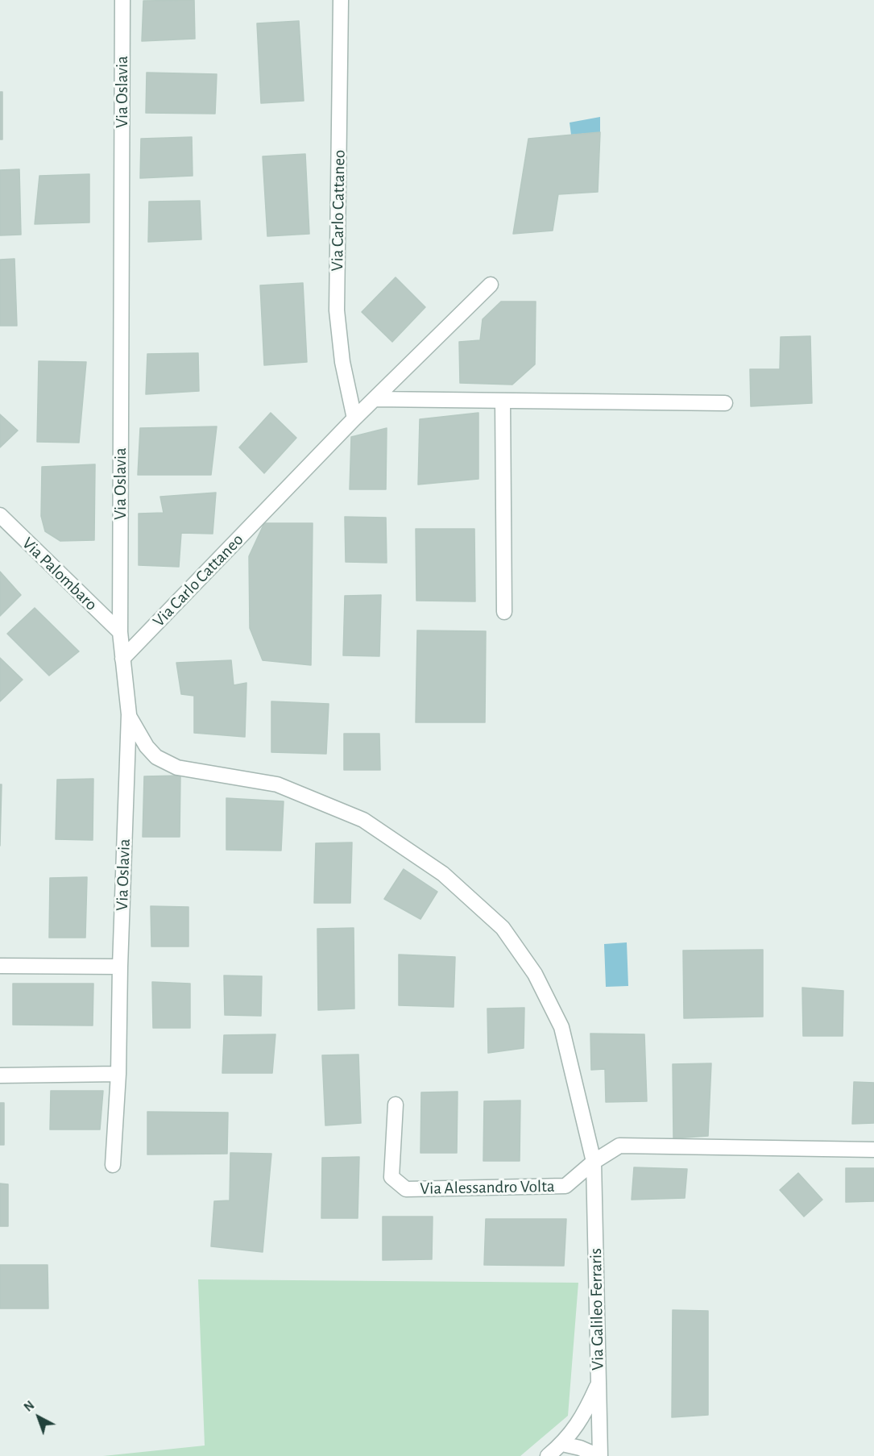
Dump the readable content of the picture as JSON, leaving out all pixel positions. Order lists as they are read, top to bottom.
{
  "streets": {
    "street": [
      "Via Oslavia",
      "Via Carlo Cattaneo",
      "Via Palombaro",
      "Via Alessandro Volta",
      "Via Galileo Ferraris"
    ]
  },
  "crossings": [
    ["Via Oslavia", "Via Carlo Cattaneo"],
    ["Via Oslavia", "Via Palombaro"],
    ["Via Alessandro Volta", "Via Galileo Ferraris"]
  ],
  "north": "top left"
}
